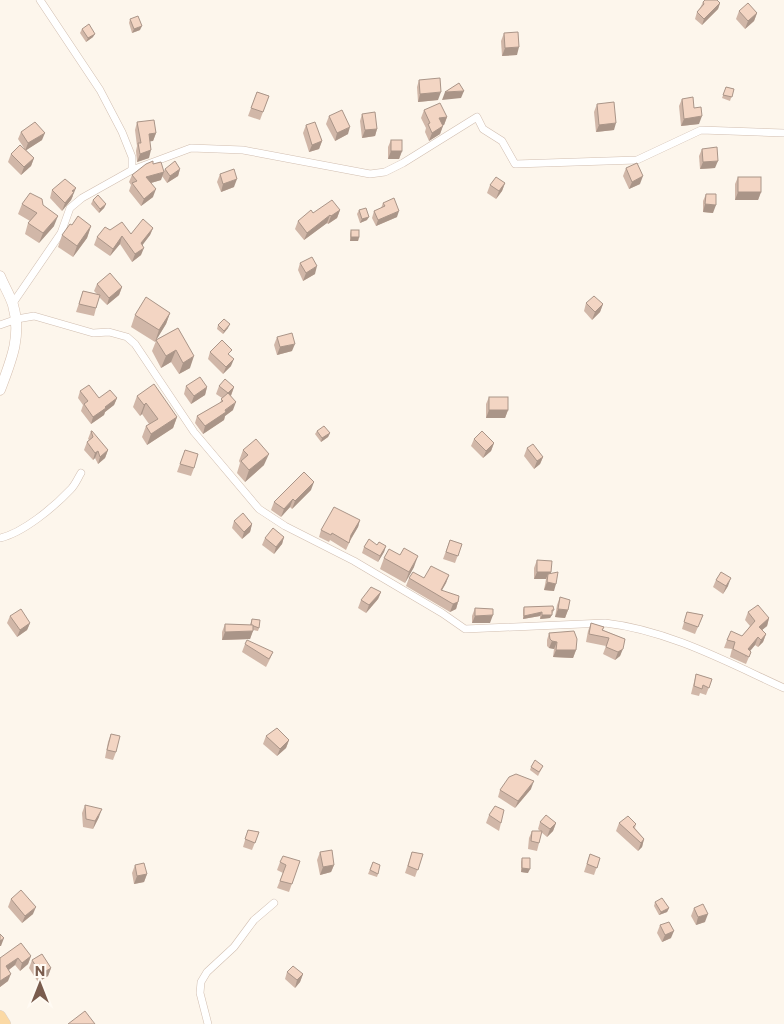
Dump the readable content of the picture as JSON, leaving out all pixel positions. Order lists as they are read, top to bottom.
{
  "north": "top"
}
